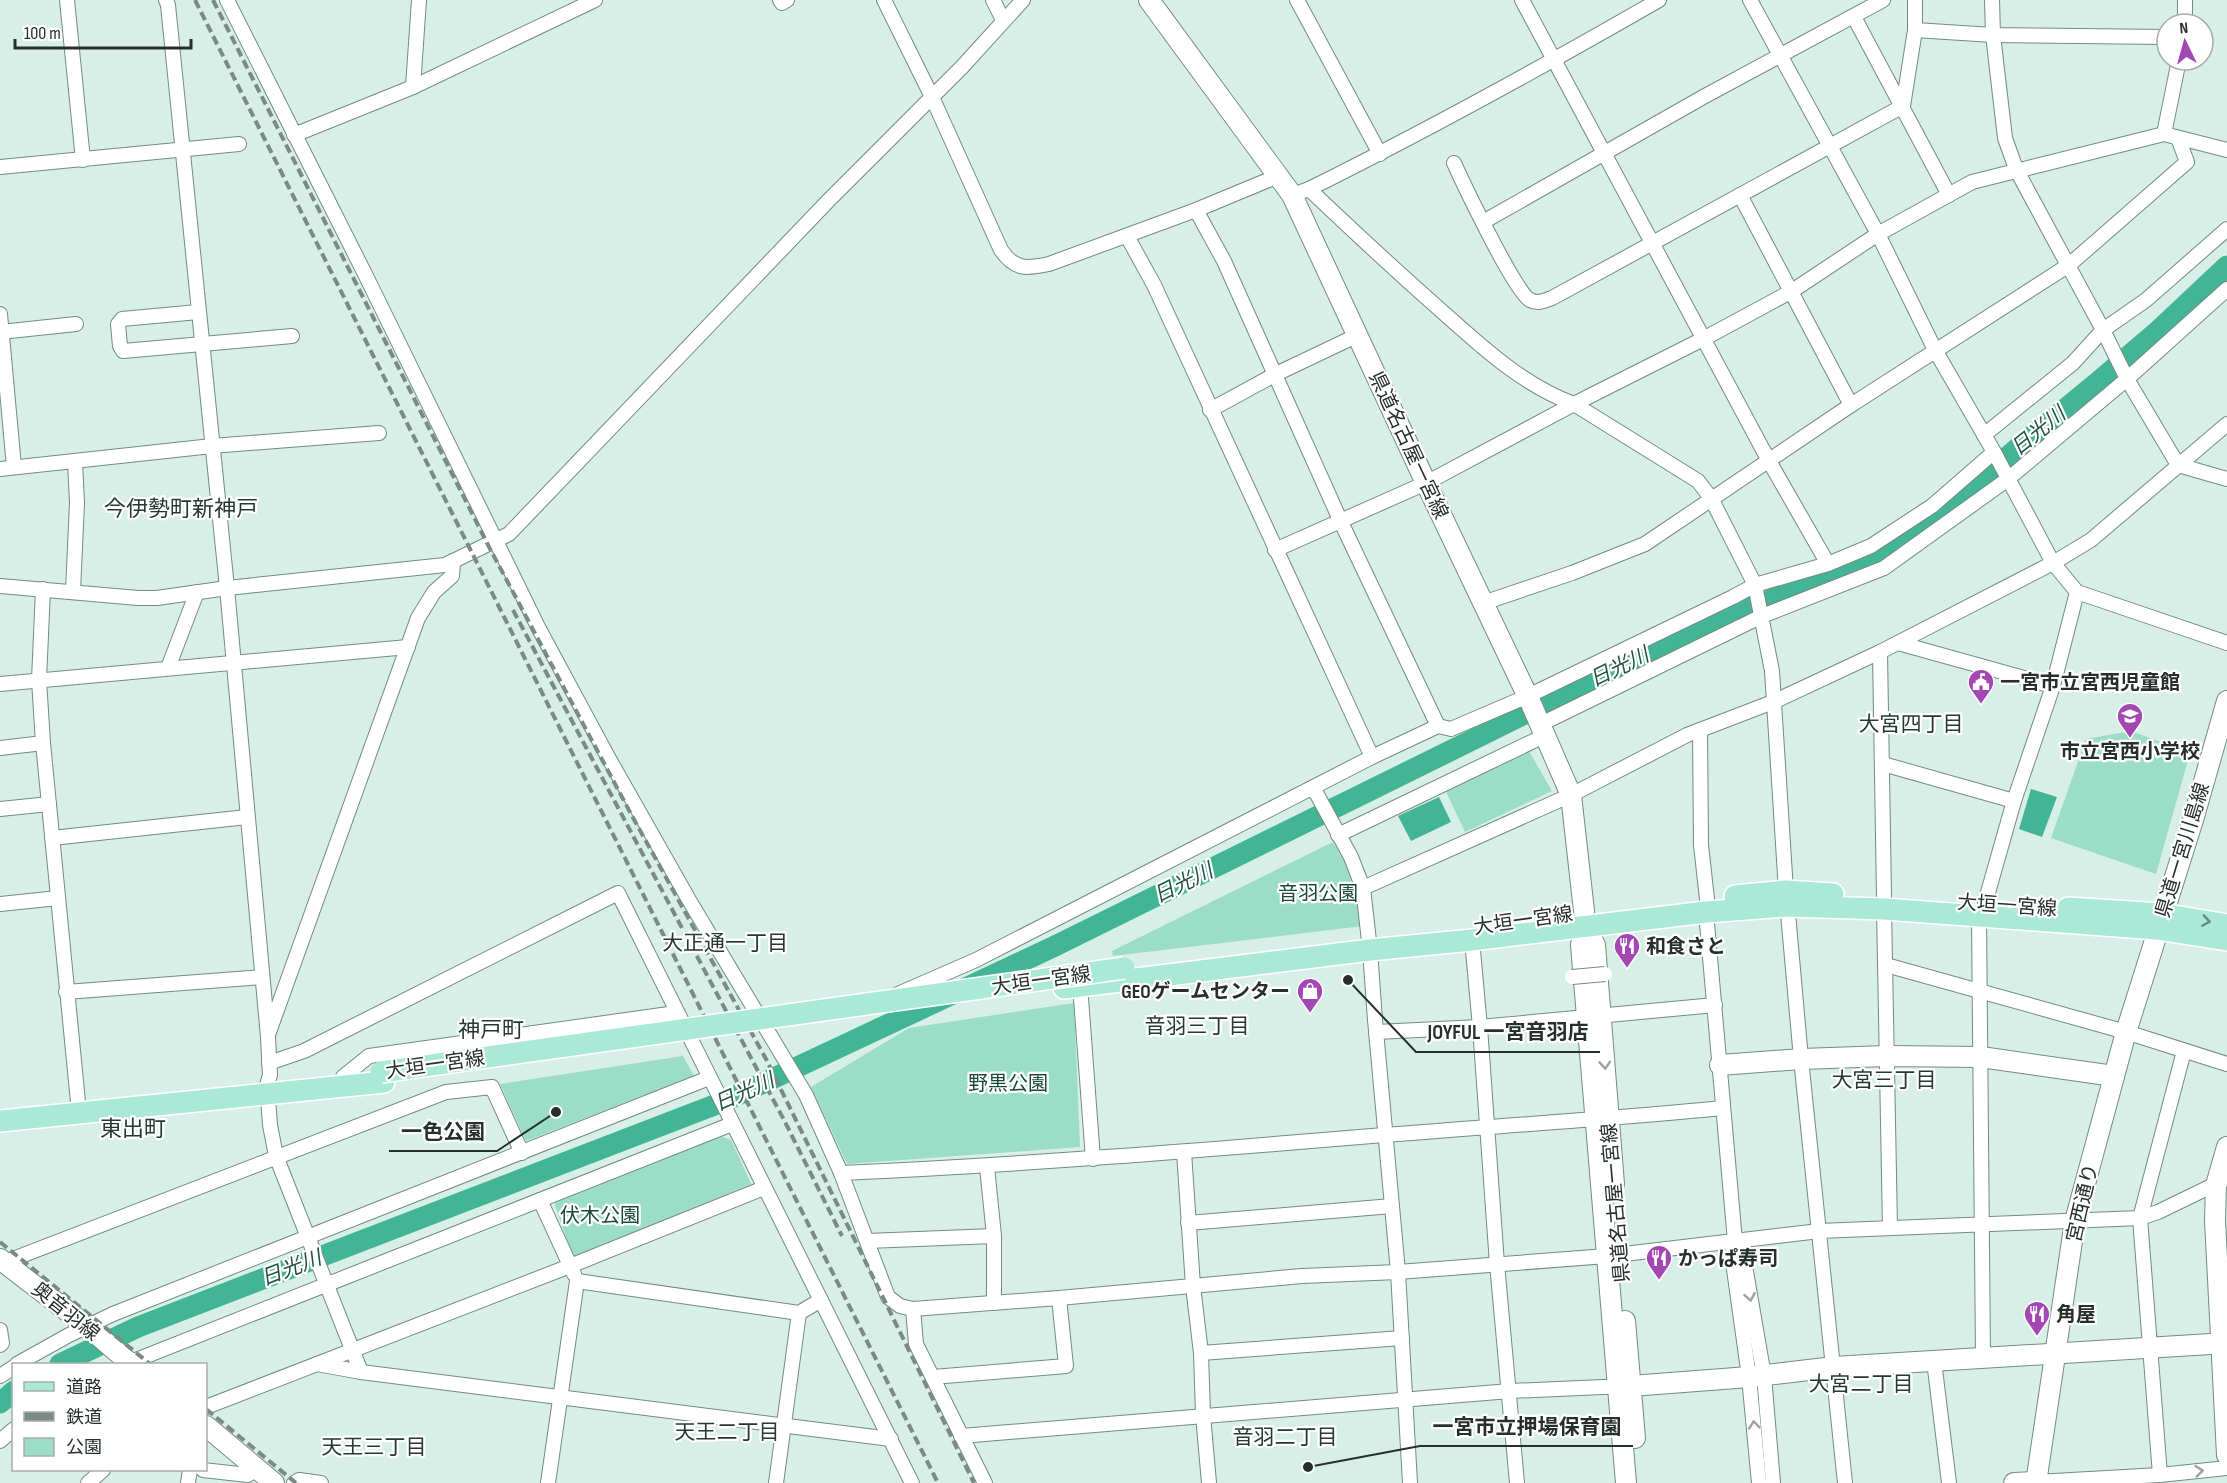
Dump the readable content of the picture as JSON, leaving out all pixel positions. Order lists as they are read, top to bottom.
{
  "streets": {
    "main road": [
      "県道名古屋一宮線",
      "県道一宮川島線",
      "大垣一宮線",
      "宮西通り",
      "奥音羽線"
    ]
  },
  "crossings": [
    ["県道名古屋一宮線", "大垣一宮線"],
    ["県道一宮川島線", "大垣一宮線"],
    ["県道一宮川島線", "宮西通り"],
    ["大垣一宮線", "宮西通り"]
  ],
  "districts": [
    "今伊勢町新神戸",
    "大宮四丁目",
    "大正通一丁目",
    "音羽三丁目",
    "神戸町",
    "大宮三丁目",
    "東出町",
    "大宮二丁目",
    "天王二丁目",
    "音羽二丁目",
    "天王三丁目"
  ],
  "water": ["日光川"],
  "parks": ["音羽公園", "野黒公園", "伏木公園"],
  "places": {
    "public building": ["一宮市立宮西児童館"],
    "school or university": ["市立宮西小学校"],
    "restaurant": ["和食さと", "かっぱ寿司", "角屋"],
    "other": ["JOYFUL 一宮音羽店", "一色公園", "一宮市立押場保育園"],
    "shop": ["GEOゲームセンター"]
  },
  "legend": ["道路", "鉄道", "公園"],
  "scale_bar": "100 m",
  "north": "top"
}
